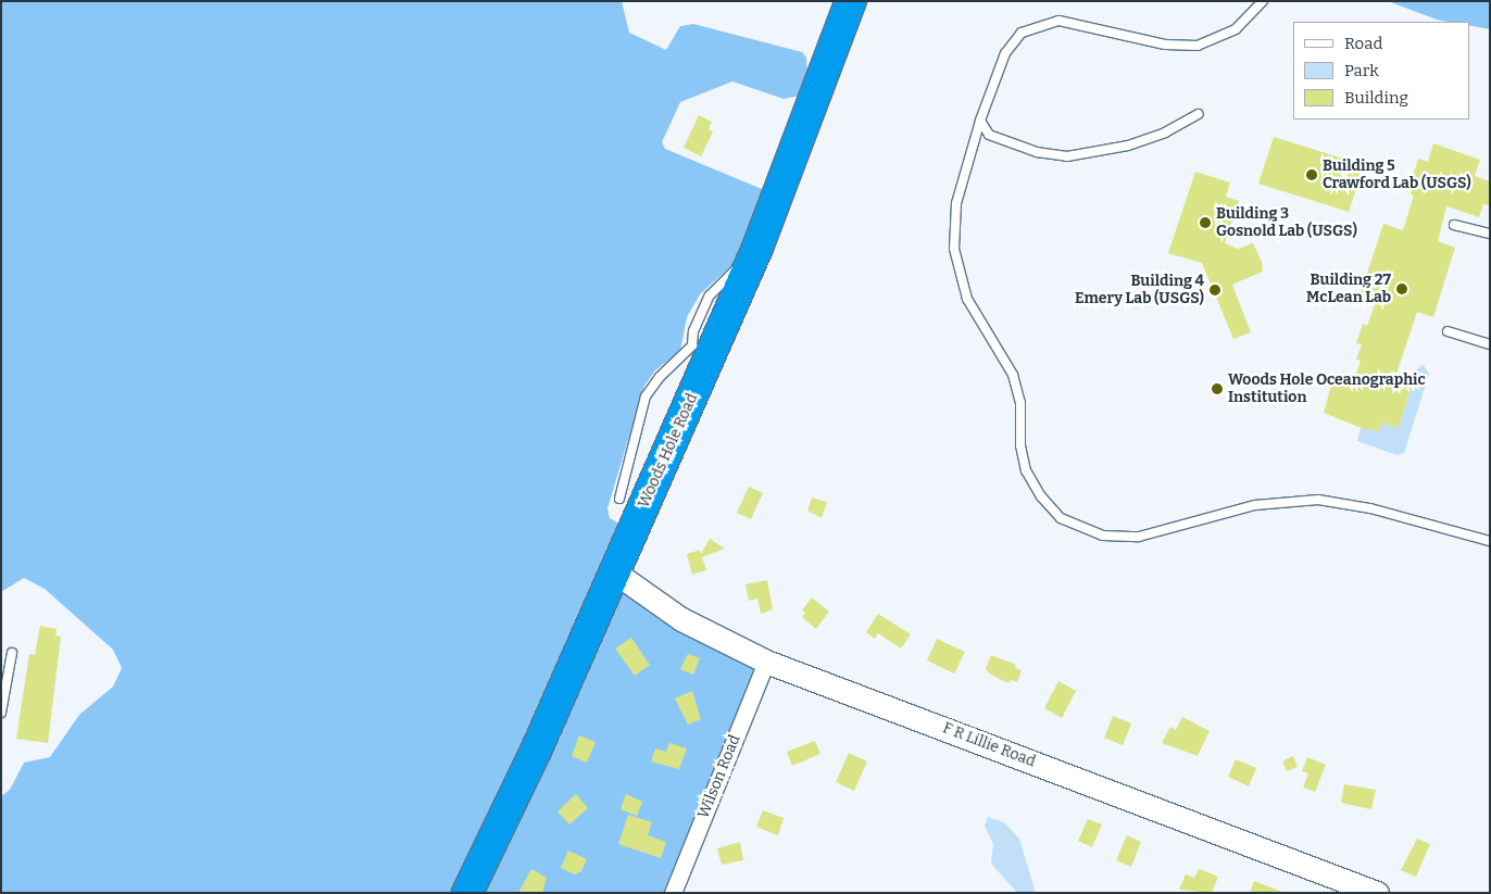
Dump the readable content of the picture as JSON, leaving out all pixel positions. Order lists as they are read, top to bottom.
{
  "streets": {
    "highway": ["Woods Hole Road"],
    "street": ["F R Lillie Road", "Wilson Road"]
  },
  "crossings": [
    ["Woods Hole Road", "F R Lillie Road"],
    ["F R Lillie Road", "Wilson Road"]
  ],
  "places": [
    "Building 5 Crawford Lab (USGS)",
    "Building 3 Gosnold Lab (USGS)",
    "Building 27 McLean Lab",
    "Building 4 Emery Lab (USGS)",
    "Woods Hole Oceanographic Institution"
  ],
  "legend": ["Road", "Park", "Building"]
}
